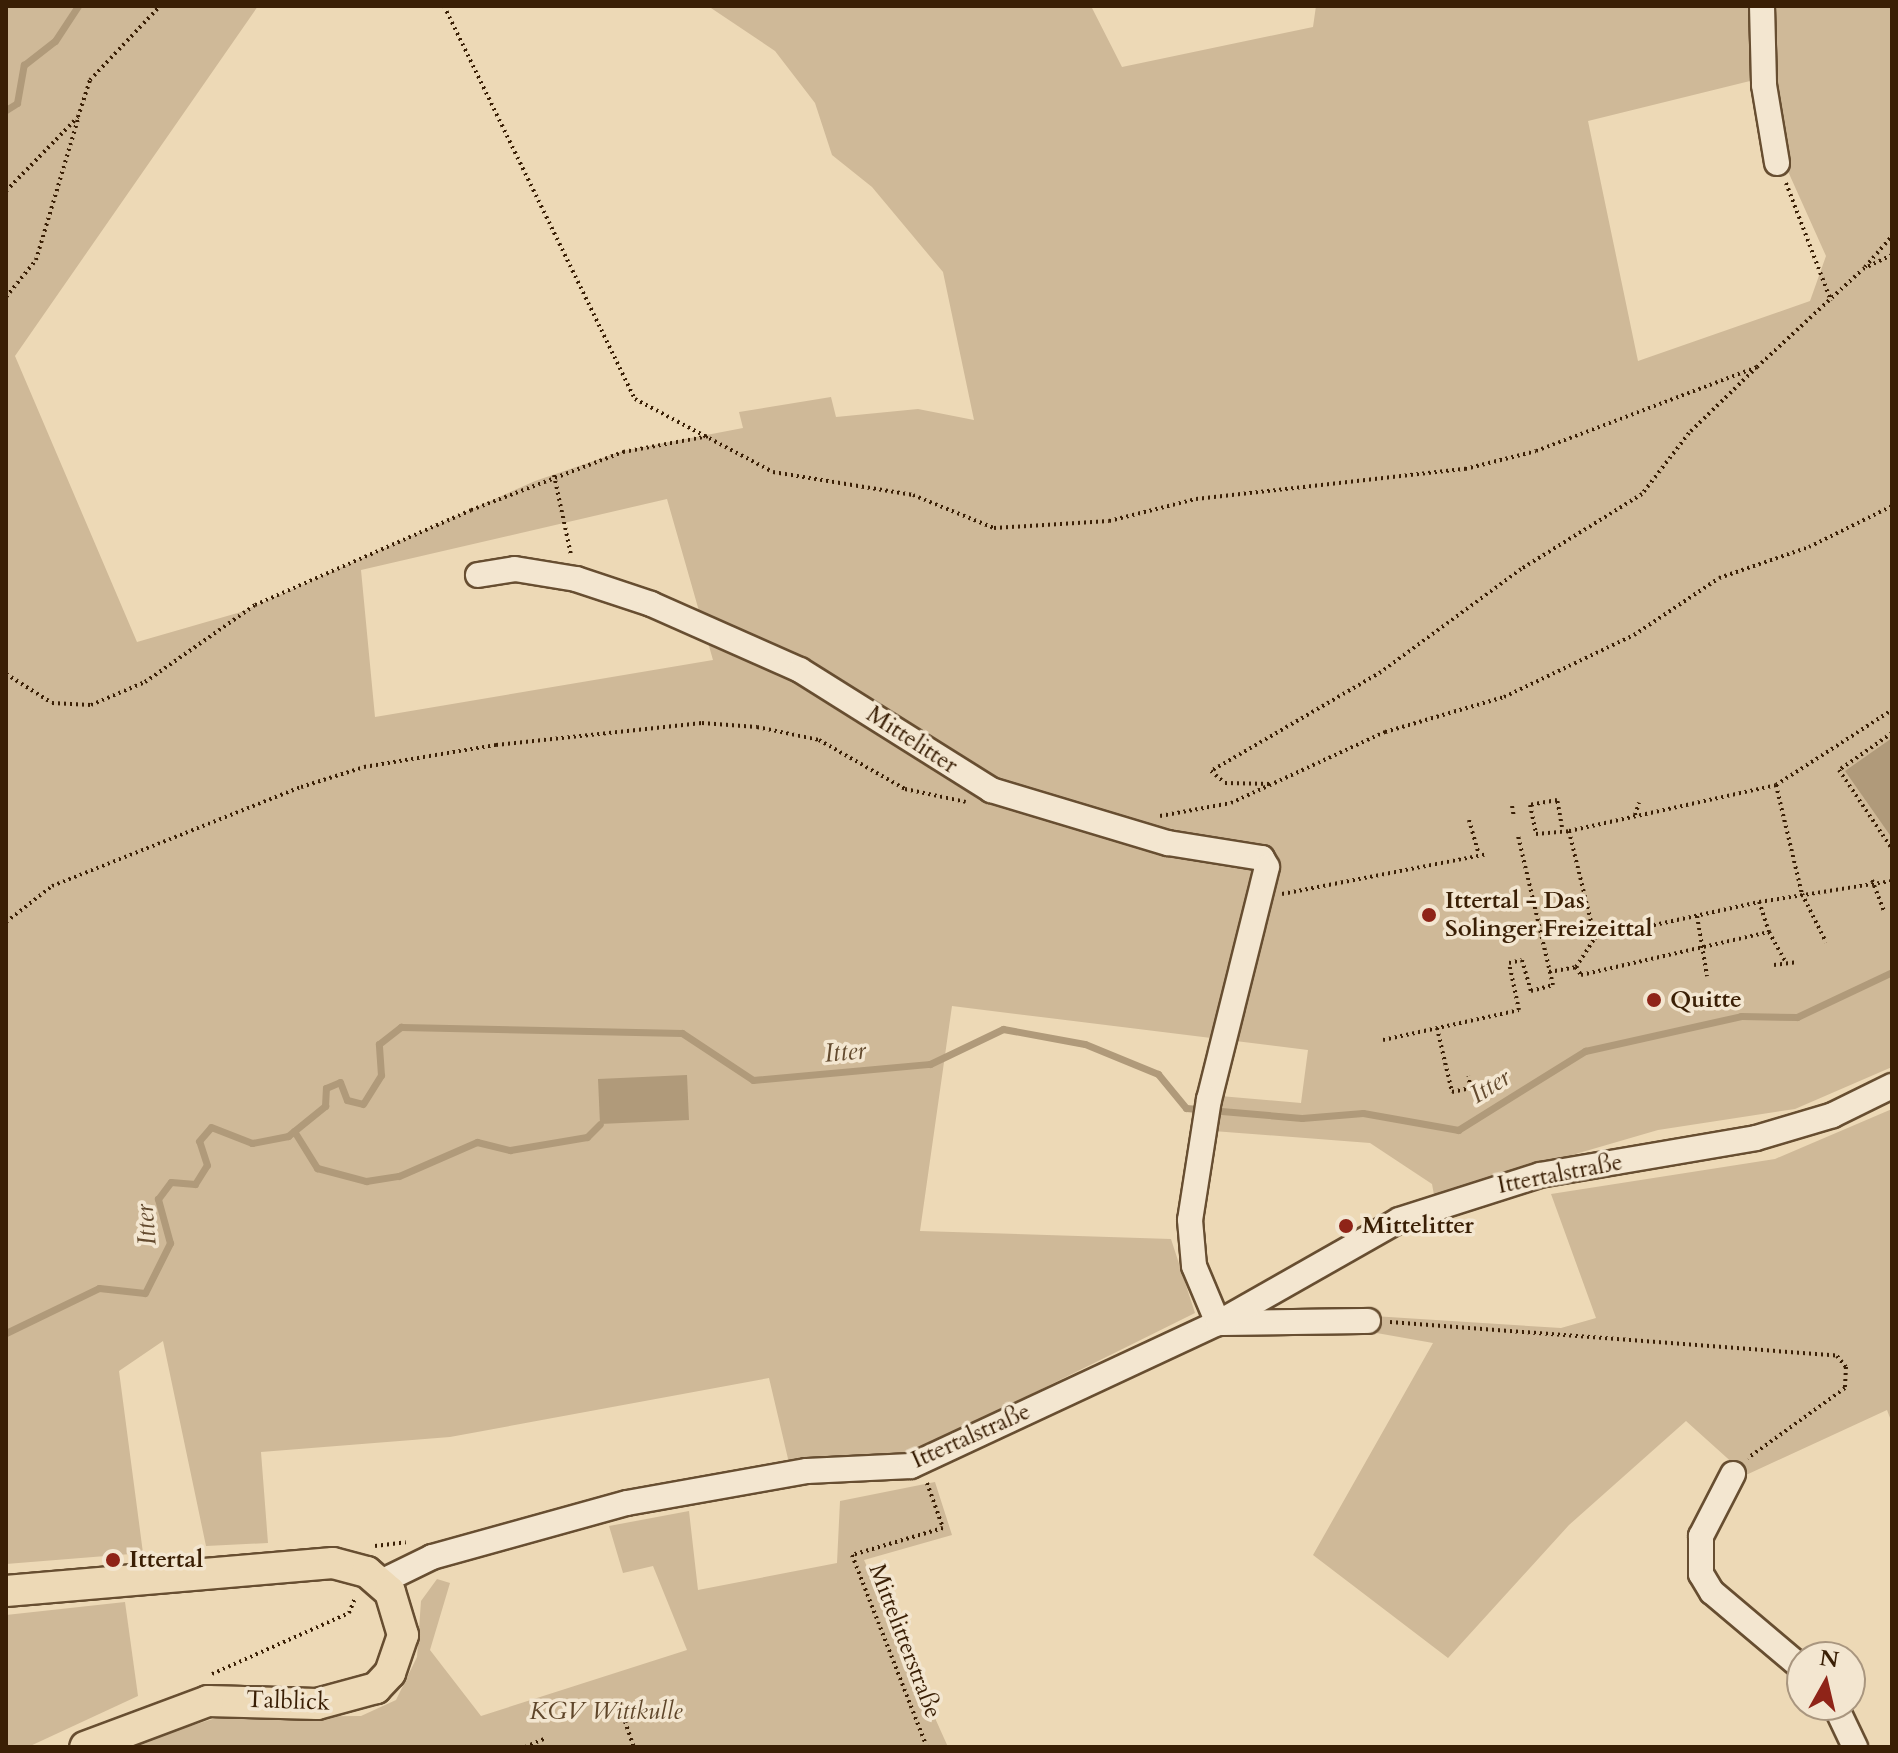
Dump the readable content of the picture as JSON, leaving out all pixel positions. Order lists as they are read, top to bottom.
{
  "streets": {
    "main road": ["Talblick"],
    "street": ["Mittelitter", "Ittertalstraße"],
    "path": ["Mittelitterstraße"]
  },
  "crossings": [
    ["Mittelitter", "Ittertalstraße"],
    ["Ittertalstraße", "Talblick"]
  ],
  "water": ["Itter"],
  "parks": ["KGV Wittkulle"],
  "places": [
    "Ittertal - Das Solinger Freizeittal",
    "Quitte",
    "Mittelitter",
    "Ittertal"
  ],
  "north": "top"
}
